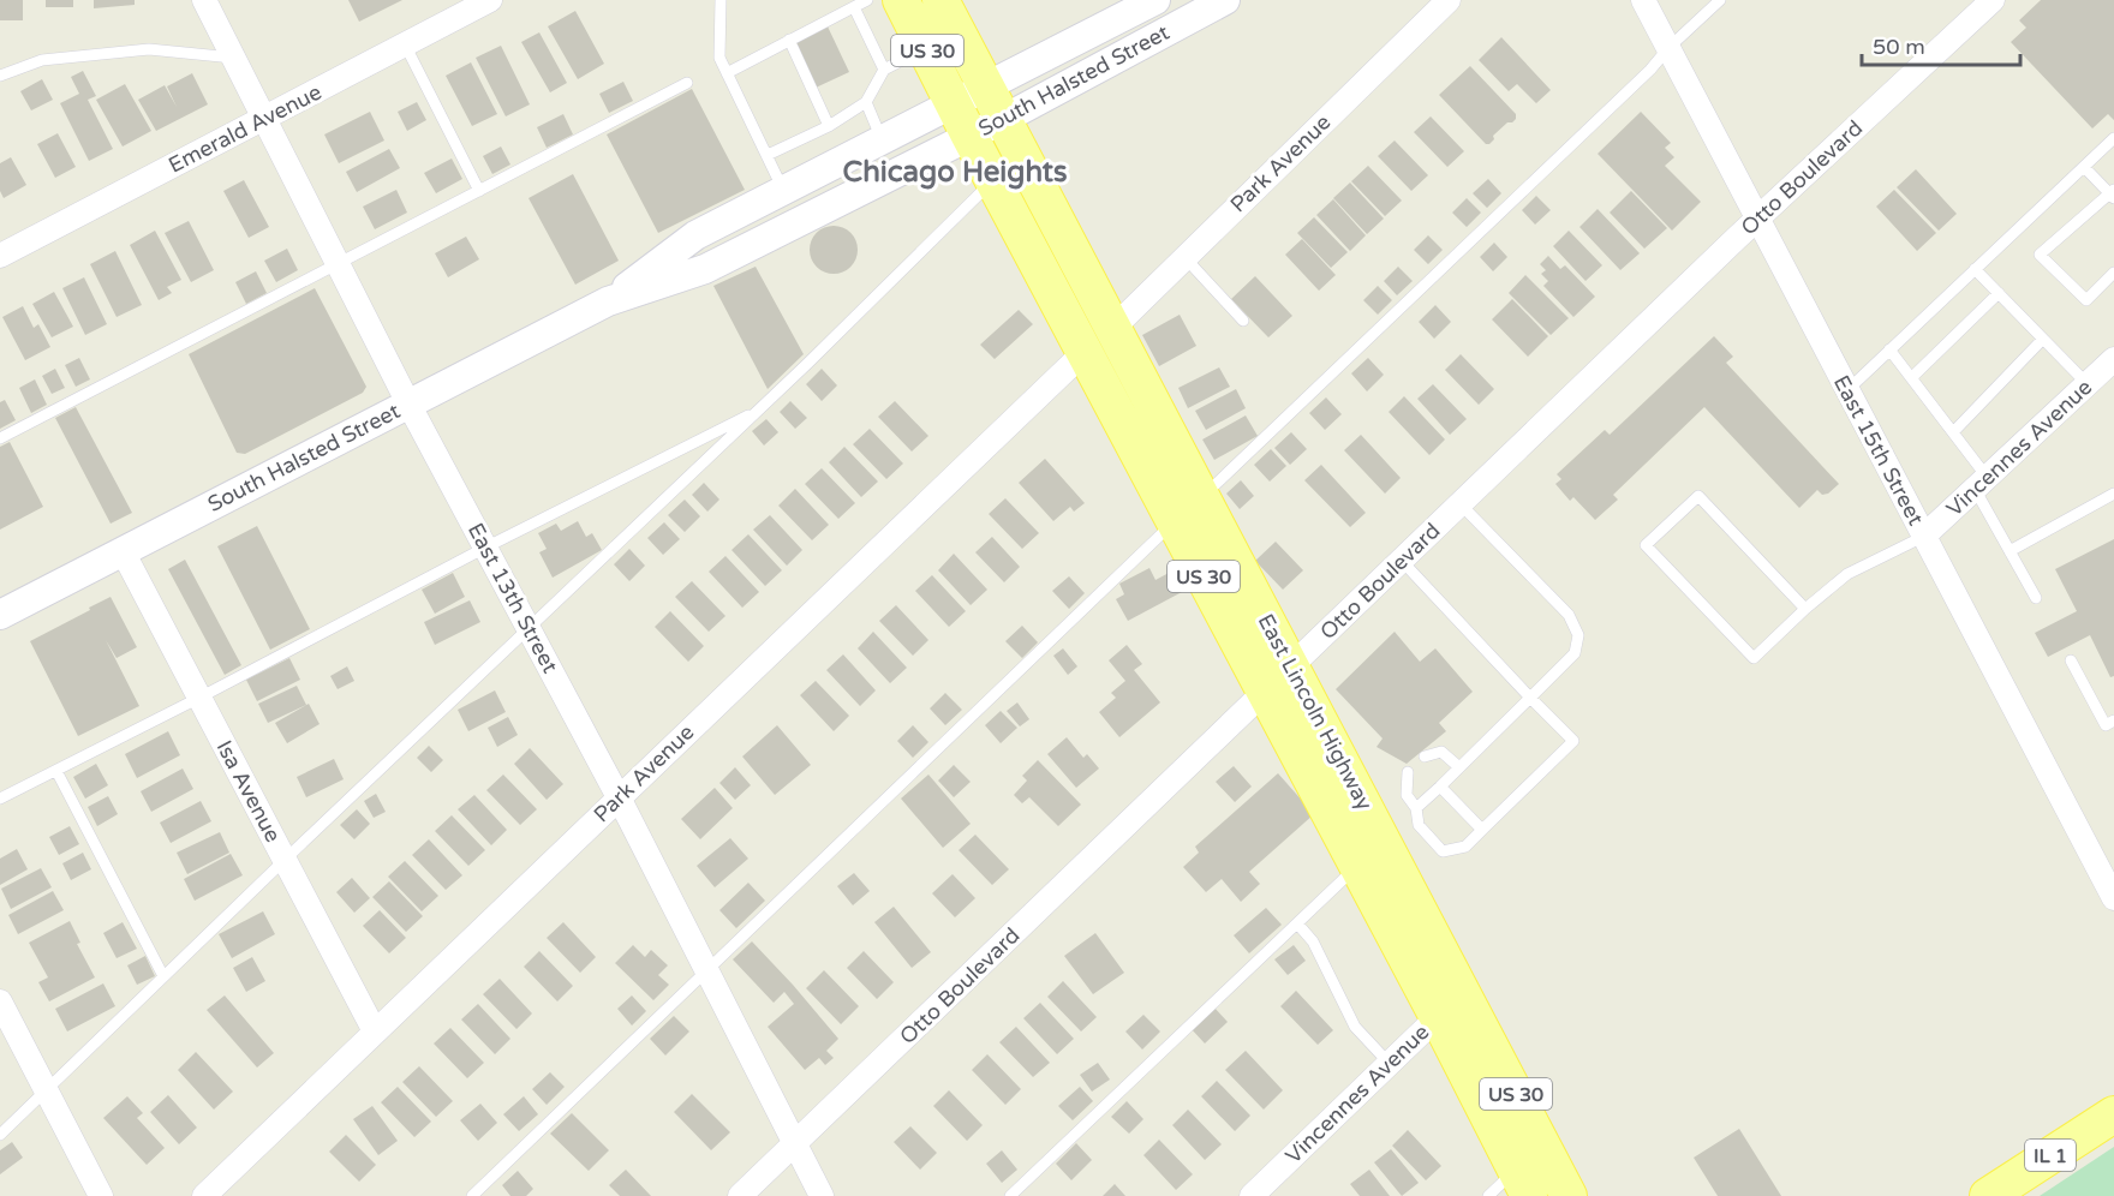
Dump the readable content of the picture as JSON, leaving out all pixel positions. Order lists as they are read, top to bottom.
{
  "streets": {
    "main road": ["US 30", "East Lincoln Highway", "IL 1"],
    "street": [
      "South Halsted Street",
      "Emerald Avenue",
      "Park Avenue",
      "Otto Boulevard",
      "Vincennes Avenue",
      "East 15th Street",
      "East 13th Street",
      "Isa Avenue"
    ]
  },
  "crossings": [
    ["US 30", "South Halsted Street"],
    ["US 30", "East Lincoln Highway"],
    ["South Halsted Street", "East 13th Street"],
    ["South Halsted Street", "East Lincoln Highway"],
    ["South Halsted Street", "Isa Avenue"],
    ["Emerald Avenue", "East 13th Street"],
    ["Park Avenue", "East 13th Street"],
    ["Park Avenue", "East Lincoln Highway"],
    ["Park Avenue", "Isa Avenue"],
    ["Otto Boulevard", "East 15th Street"],
    ["Otto Boulevard", "East 13th Street"],
    ["Otto Boulevard", "East Lincoln Highway"],
    ["Vincennes Avenue", "East 15th Street"],
    ["Vincennes Avenue", "East Lincoln Highway"]
  ],
  "districts": ["Chicago Heights"],
  "scale_bar": "50 m"
}
